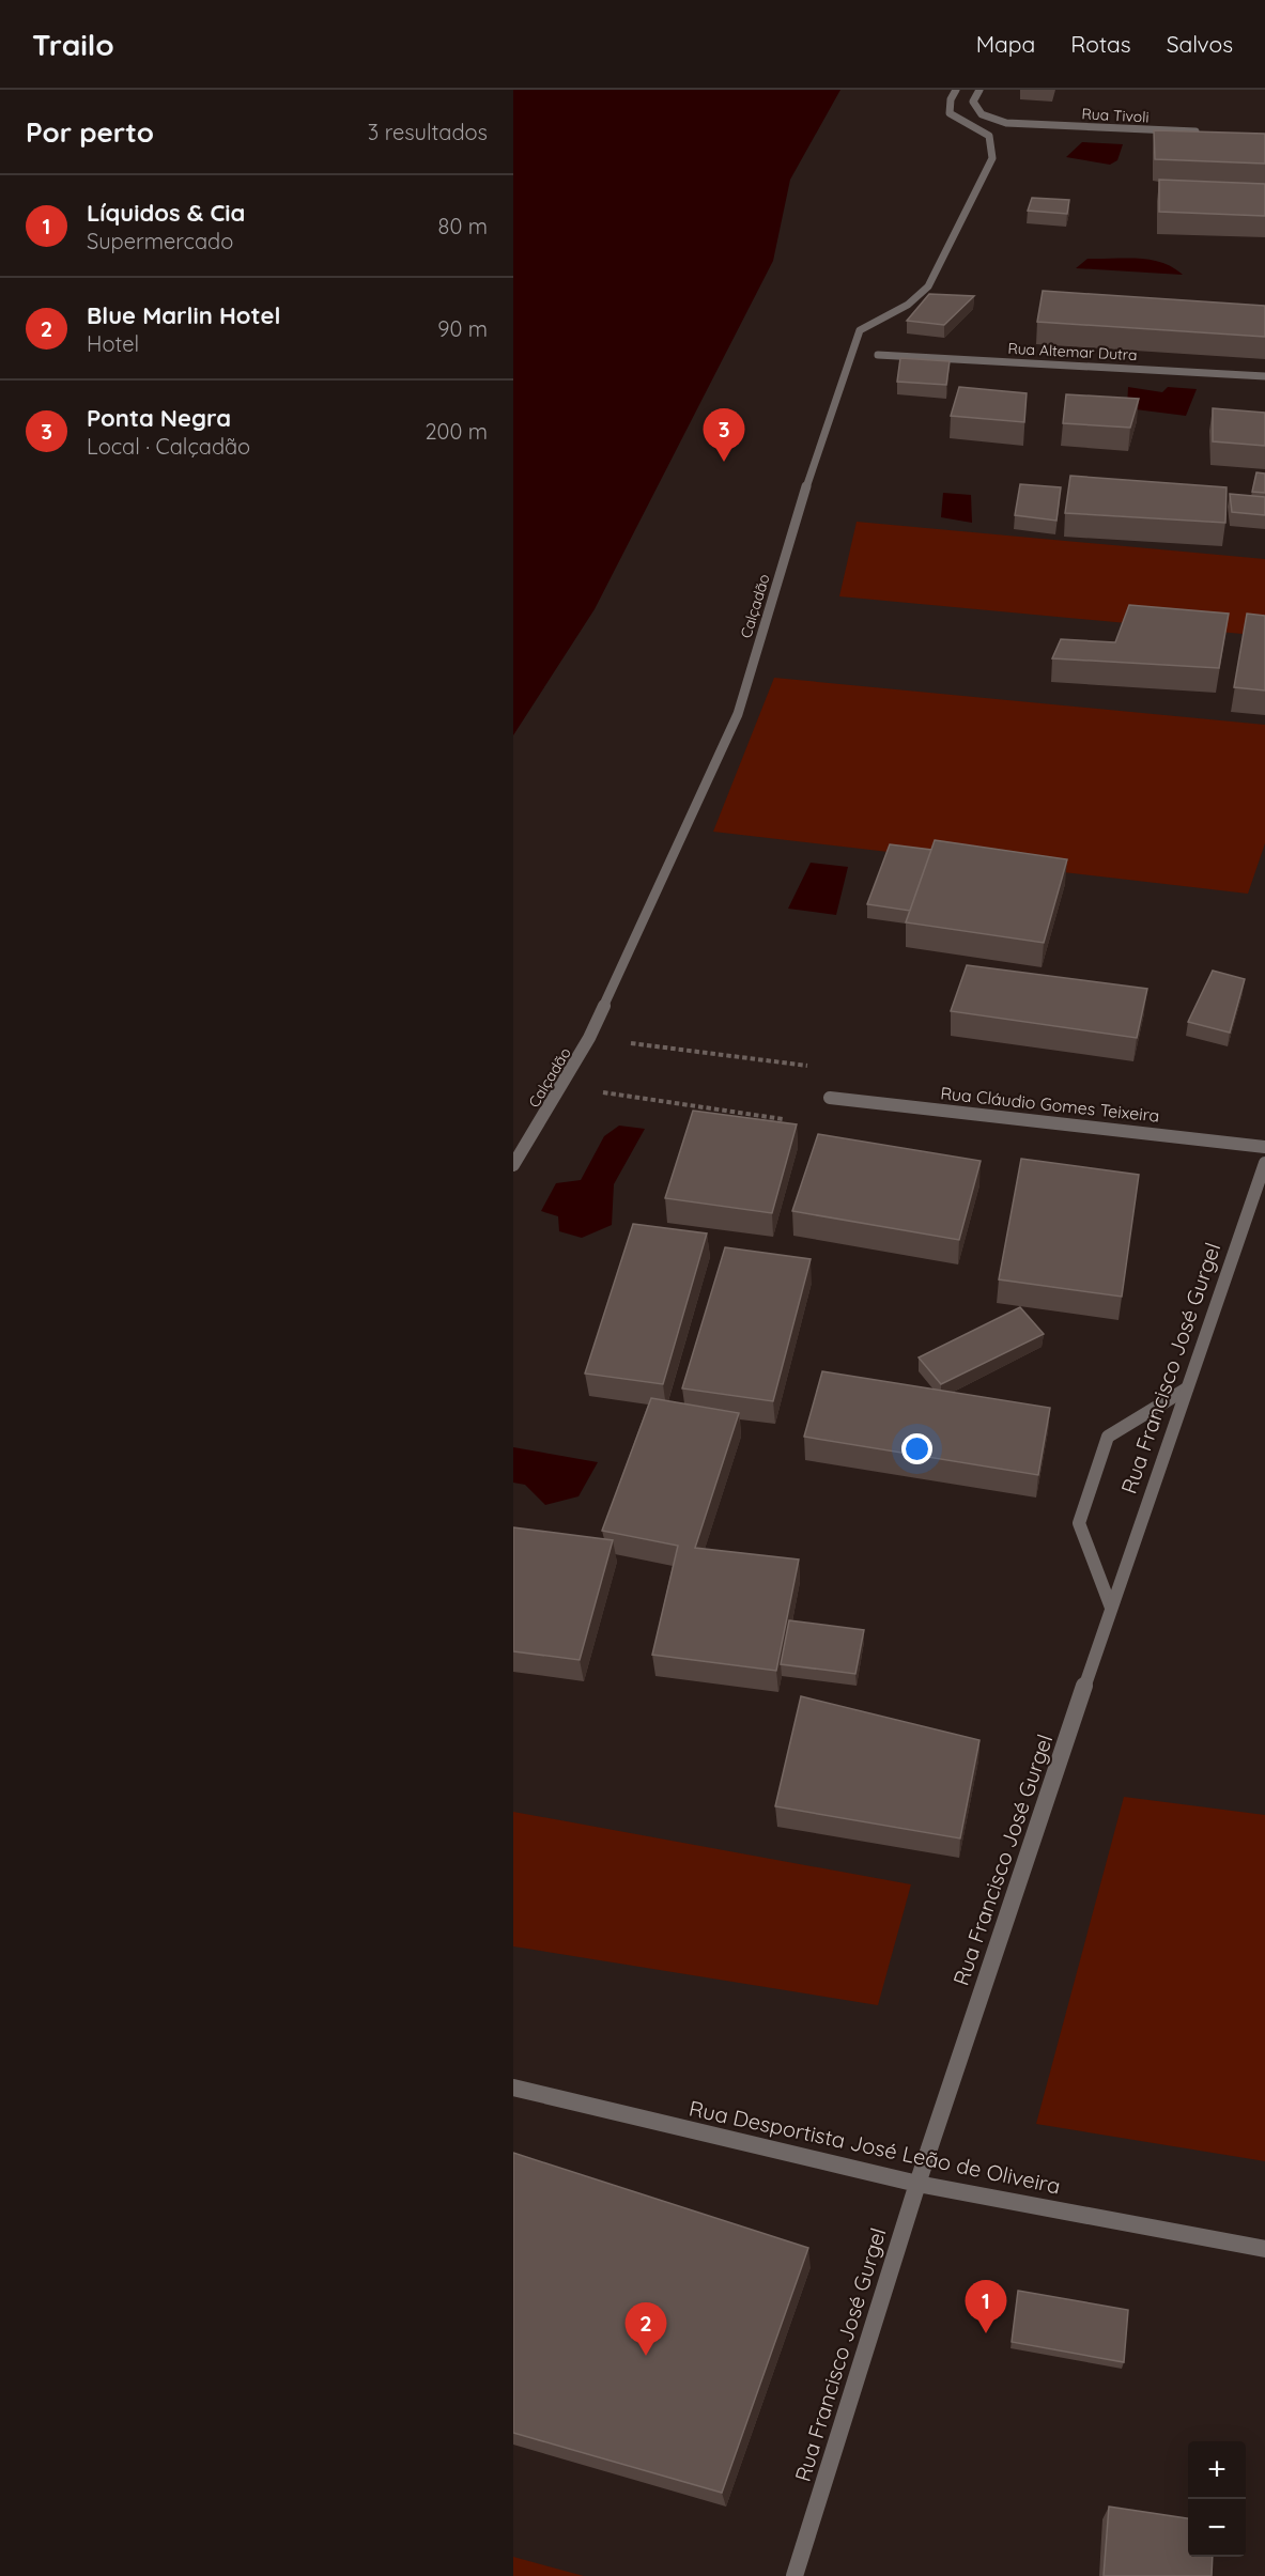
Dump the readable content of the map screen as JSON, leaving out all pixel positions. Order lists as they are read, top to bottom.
{
  "streets": {
    "street": [
      "Rua Tivoli",
      "Rua Altemar Dutra",
      "Calçadão",
      "Rua Cláudio Gomes Teixeira",
      "Rua Francisco José Gurgel",
      "Rua Desportista José Leão de Oliveira"
    ]
  },
  "crossings": [
    ["Rua Francisco José Gurgel", "Rua Desportista José Leão de Oliveira"]
  ],
  "page": {
    "header": "Trailo",
    "nav": ["Mapa", "Rotas", "Salvos"],
    "heading": ["Por perto", "3 resultados"],
    "list": [
      {
        "mark": "1",
        "name": "Líquidos & Cia",
        "note": "Supermercado",
        "value": "80 m"
      },
      {
        "mark": "2",
        "name": "Blue Marlin Hotel",
        "note": "Hotel",
        "value": "90 m"
      },
      {
        "mark": "3",
        "name": "Ponta Negra",
        "note": "Local · Calçadão",
        "value": "200 m"
      }
    ],
    "pins": ["3", "1", "2"],
    "map_buttons": ["+", "−"]
  }
}
